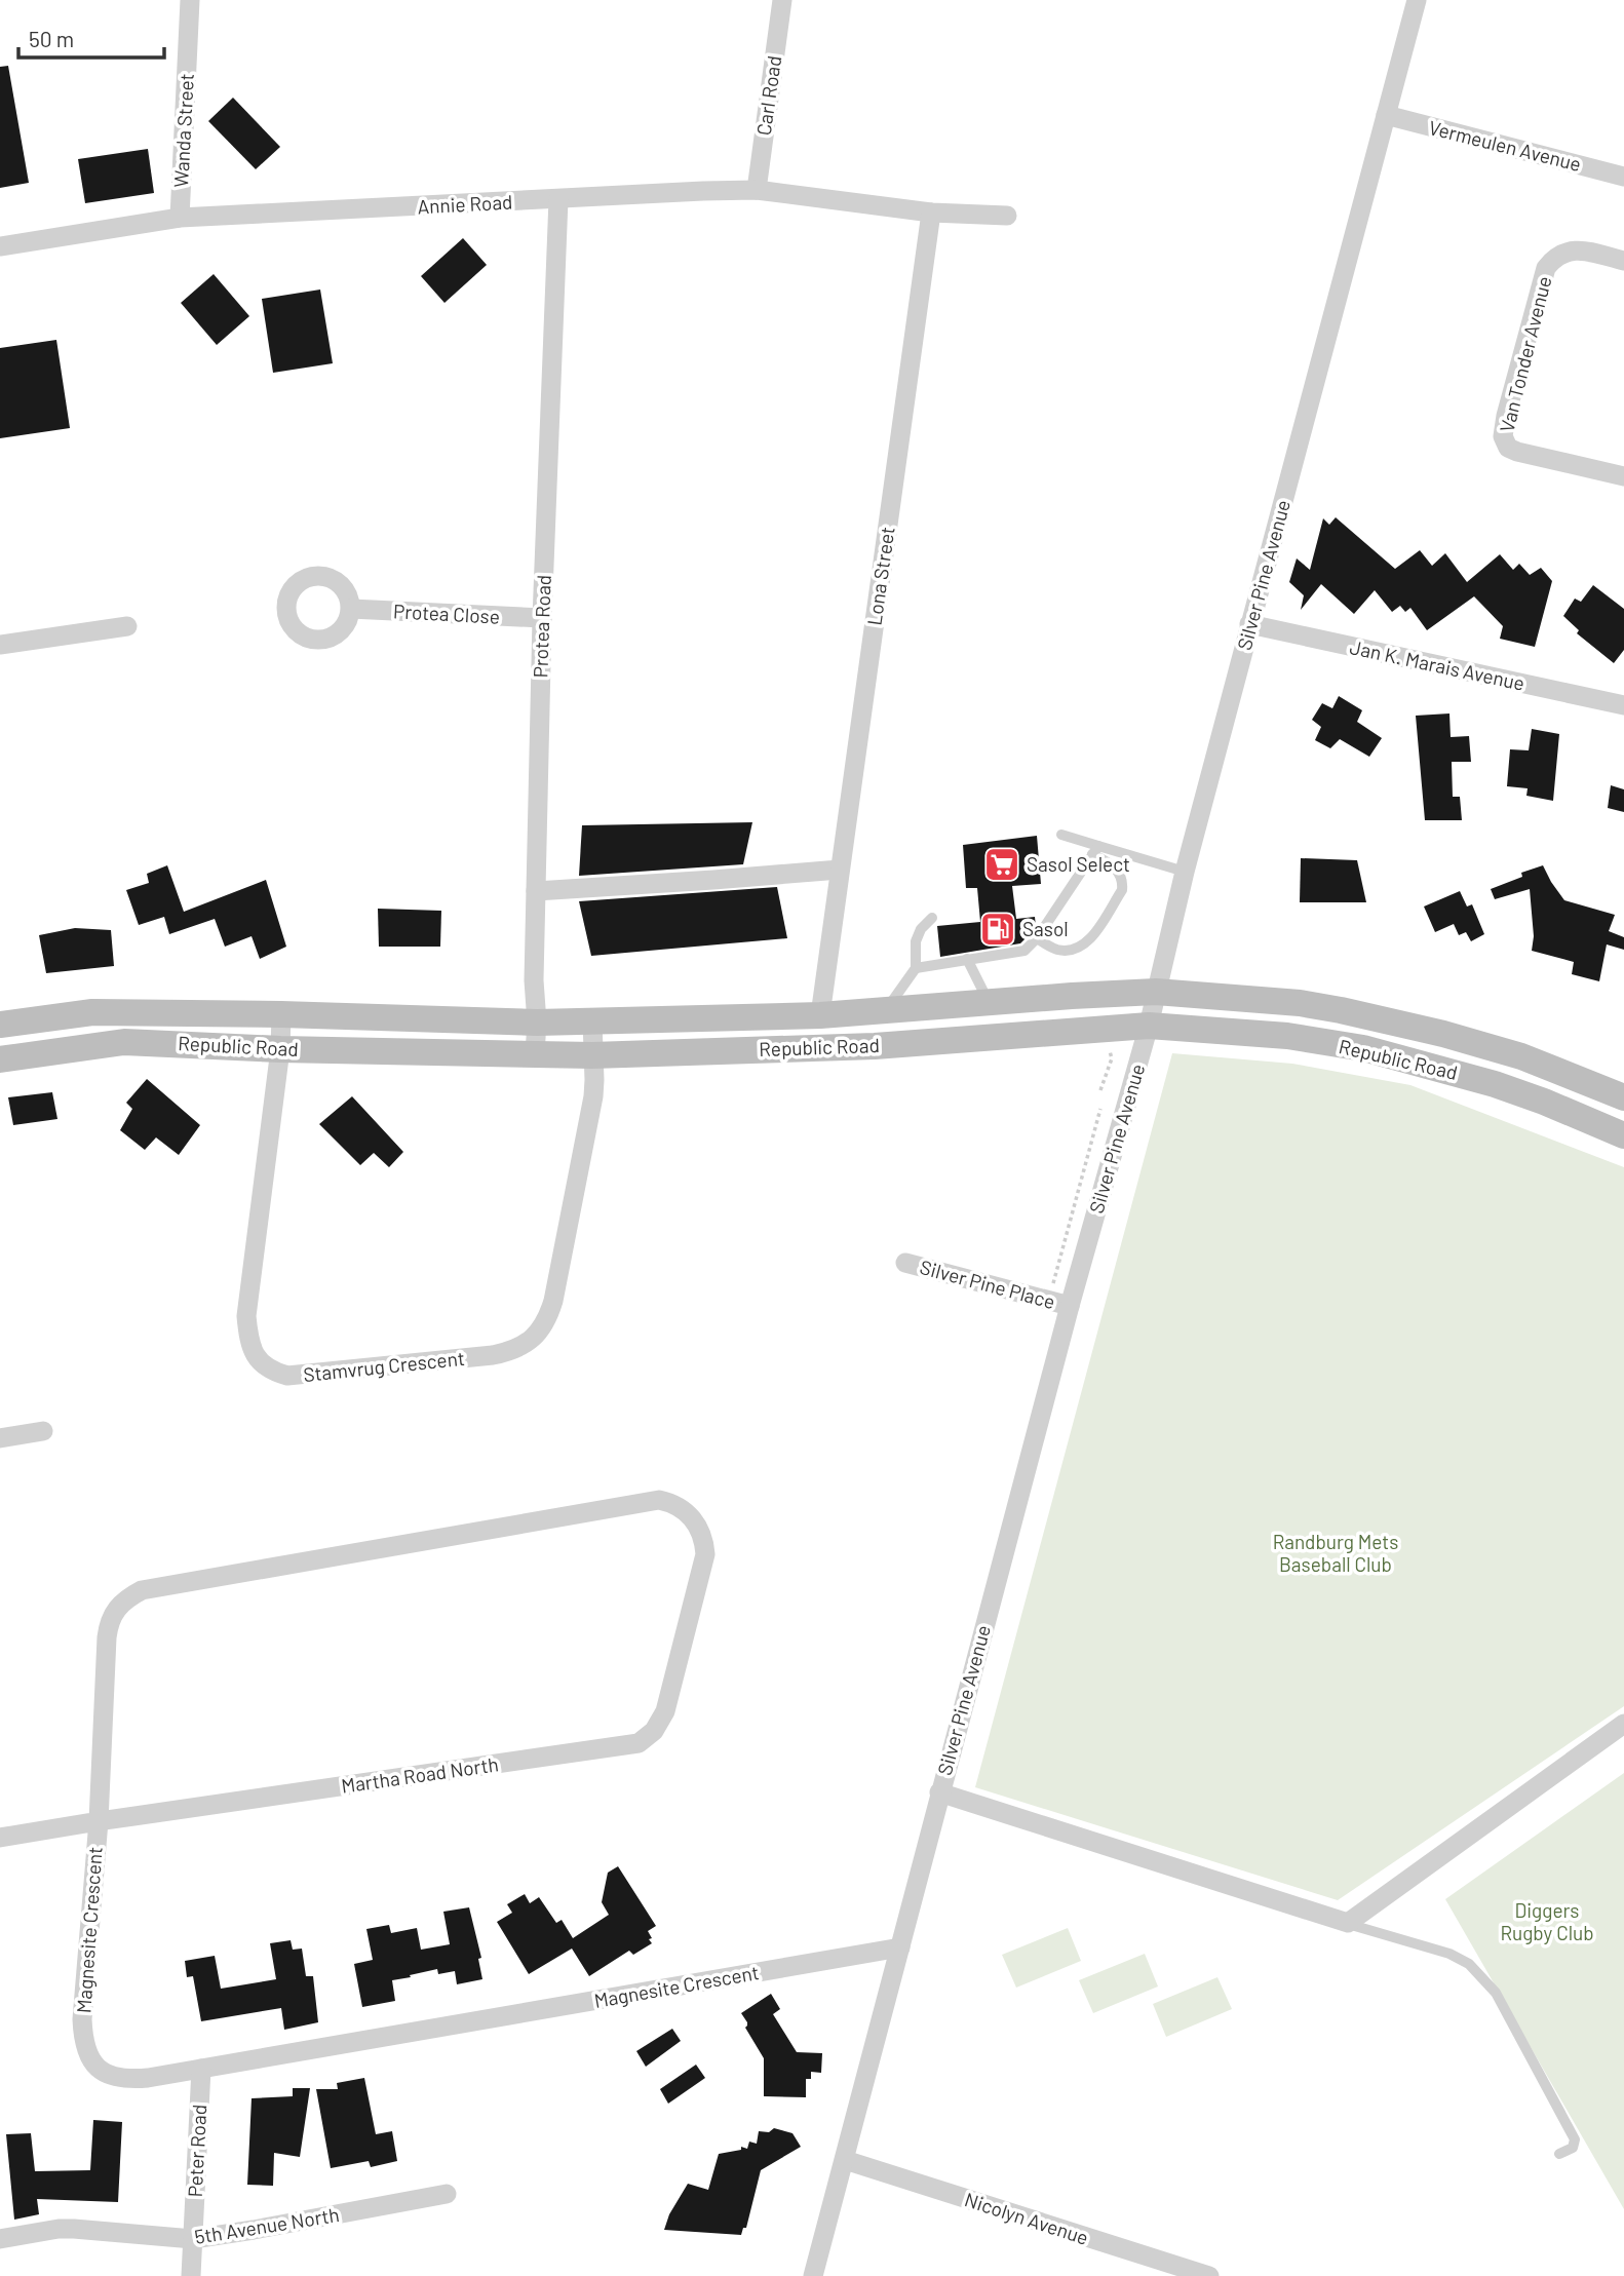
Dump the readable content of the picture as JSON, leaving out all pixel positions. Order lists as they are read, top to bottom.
{
  "streets": {
    "main road": ["Republic Road"],
    "street": [
      "Carl Road",
      "Wanda Street",
      "Vermeulen Avenue",
      "Annie Road",
      "Van Tonder Avenue",
      "Silver Pine Avenue",
      "Lona Street",
      "Protea Close",
      "Protea Road",
      "Jan K. Marais Avenue",
      "Silver Pine Place",
      "Stamvrug Crescent",
      "Martha Road North",
      "Magnesite Crescent",
      "Peter Road",
      "Nicolyn Avenue",
      "5th Avenue North"
    ]
  },
  "crossings": [
    ["Carl Road", "Annie Road"],
    ["Wanda Street", "Annie Road"],
    ["Vermeulen Avenue", "Silver Pine Avenue"],
    ["Annie Road", "Lona Street"],
    ["Annie Road", "Protea Road"],
    ["Silver Pine Avenue", "Jan K. Marais Avenue"],
    ["Silver Pine Avenue", "Republic Road"],
    ["Silver Pine Avenue", "Silver Pine Place"],
    ["Silver Pine Avenue", "Magnesite Crescent"],
    ["Silver Pine Avenue", "Nicolyn Avenue"],
    ["Lona Street", "Republic Road"],
    ["Protea Close", "Protea Road"],
    ["Protea Road", "Republic Road"],
    ["Republic Road", "Stamvrug Crescent"],
    ["Martha Road North", "Magnesite Crescent"],
    ["Magnesite Crescent", "Peter Road"],
    ["Peter Road", "5th Avenue North"]
  ],
  "parks": ["Randburg Mets Baseball Club", "Diggers Rugby Club"],
  "places": {
    "supermarket": ["Sasol Select"],
    "fuel station": ["Sasol"]
  },
  "scale_bar": "50 m"
}
